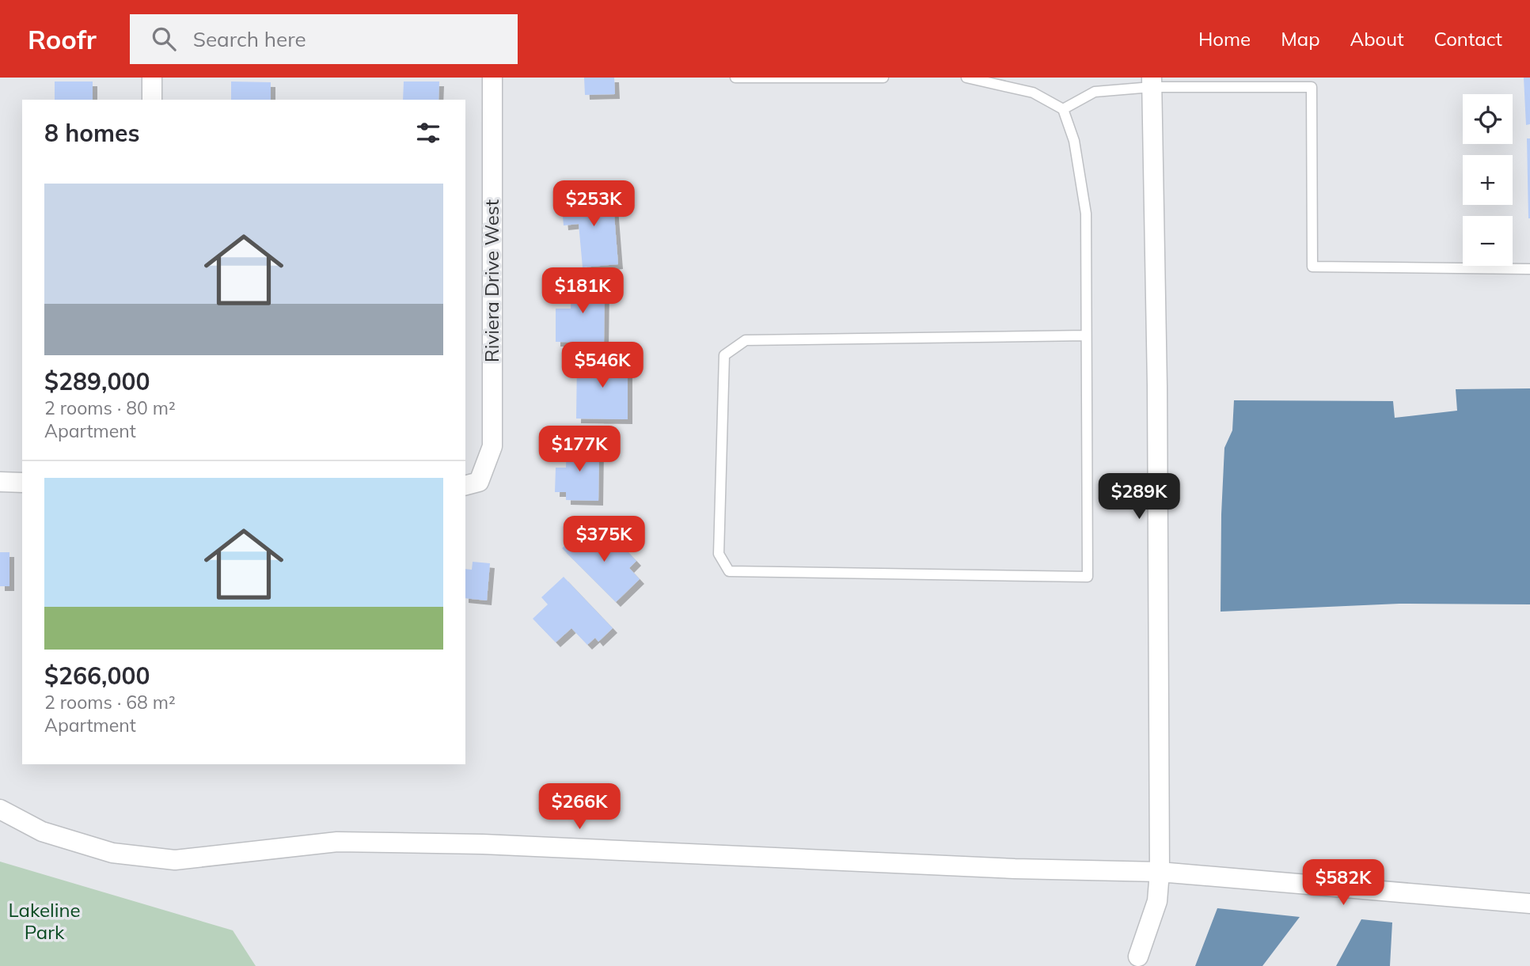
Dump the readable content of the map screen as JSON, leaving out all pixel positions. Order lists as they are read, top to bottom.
{
  "streets": {
    "street": ["Riviera Drive West"]
  },
  "parks": ["Lakeline Park"],
  "page": {
    "header": "Roofr",
    "search": "Search here",
    "nav": [
      "Home",
      "Map",
      "About",
      "Contact"
    ],
    "map_buttons": ["+", "−"],
    "heading": "8 homes",
    "list": [
      {
        "name": "$289,000",
        "note": "2 rooms · 80 m² · Apartment"
      },
      {
        "name": "$266,000",
        "note": "2 rooms · 68 m² · Apartment"
      }
    ],
    "price": [
      "$253K",
      "$181K",
      "$546K",
      "$177K",
      "$289K",
      "$375K",
      "$266K",
      "$582K"
    ]
  }
}
